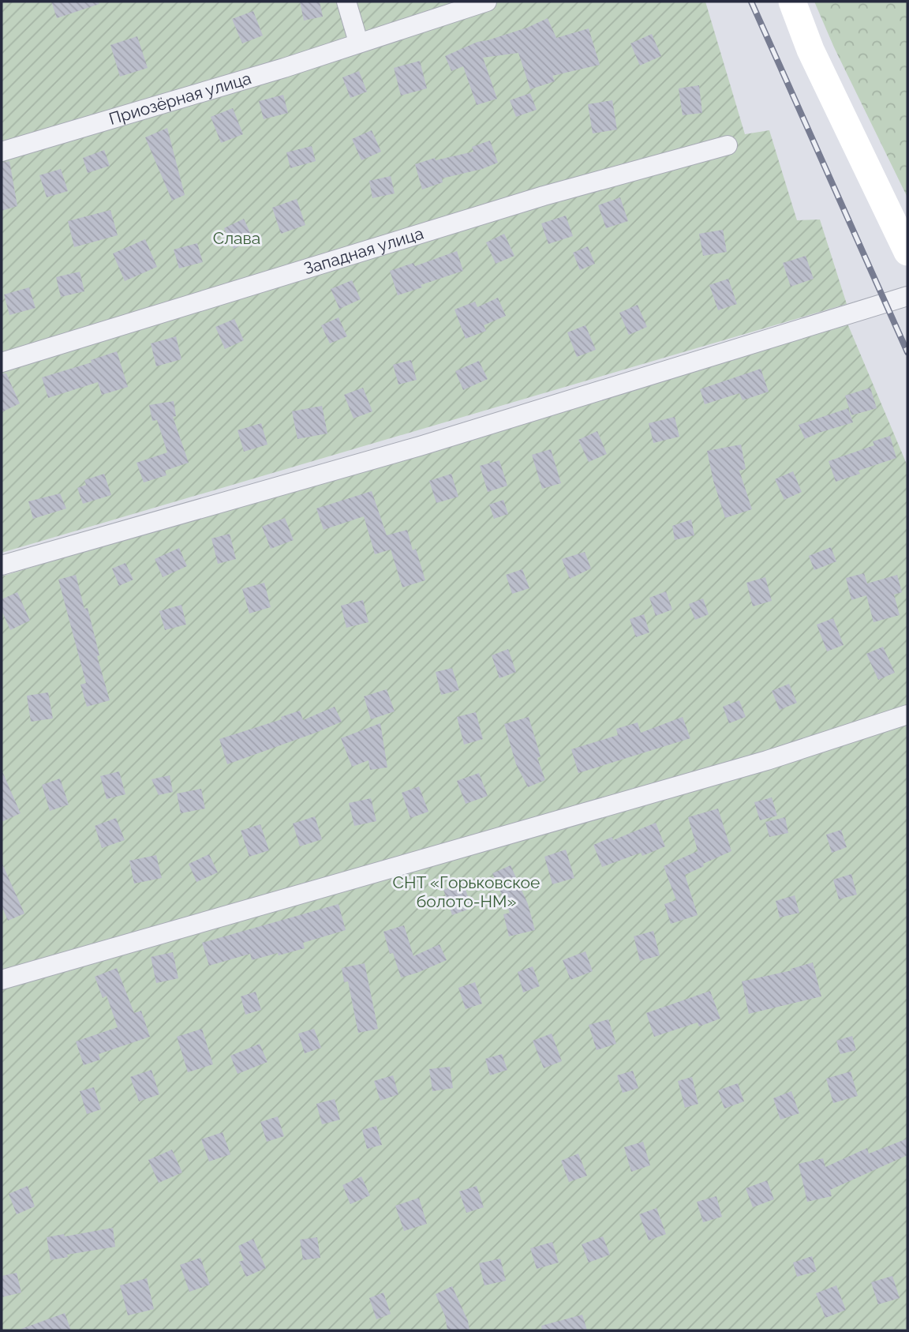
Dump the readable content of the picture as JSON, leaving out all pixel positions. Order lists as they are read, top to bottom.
{
  "streets": {
    "street": ["Приозёрная улица", "Западная улица"]
  },
  "parks": ["Слава", "СНТ «Горьковское болото-НМ»"]
}
